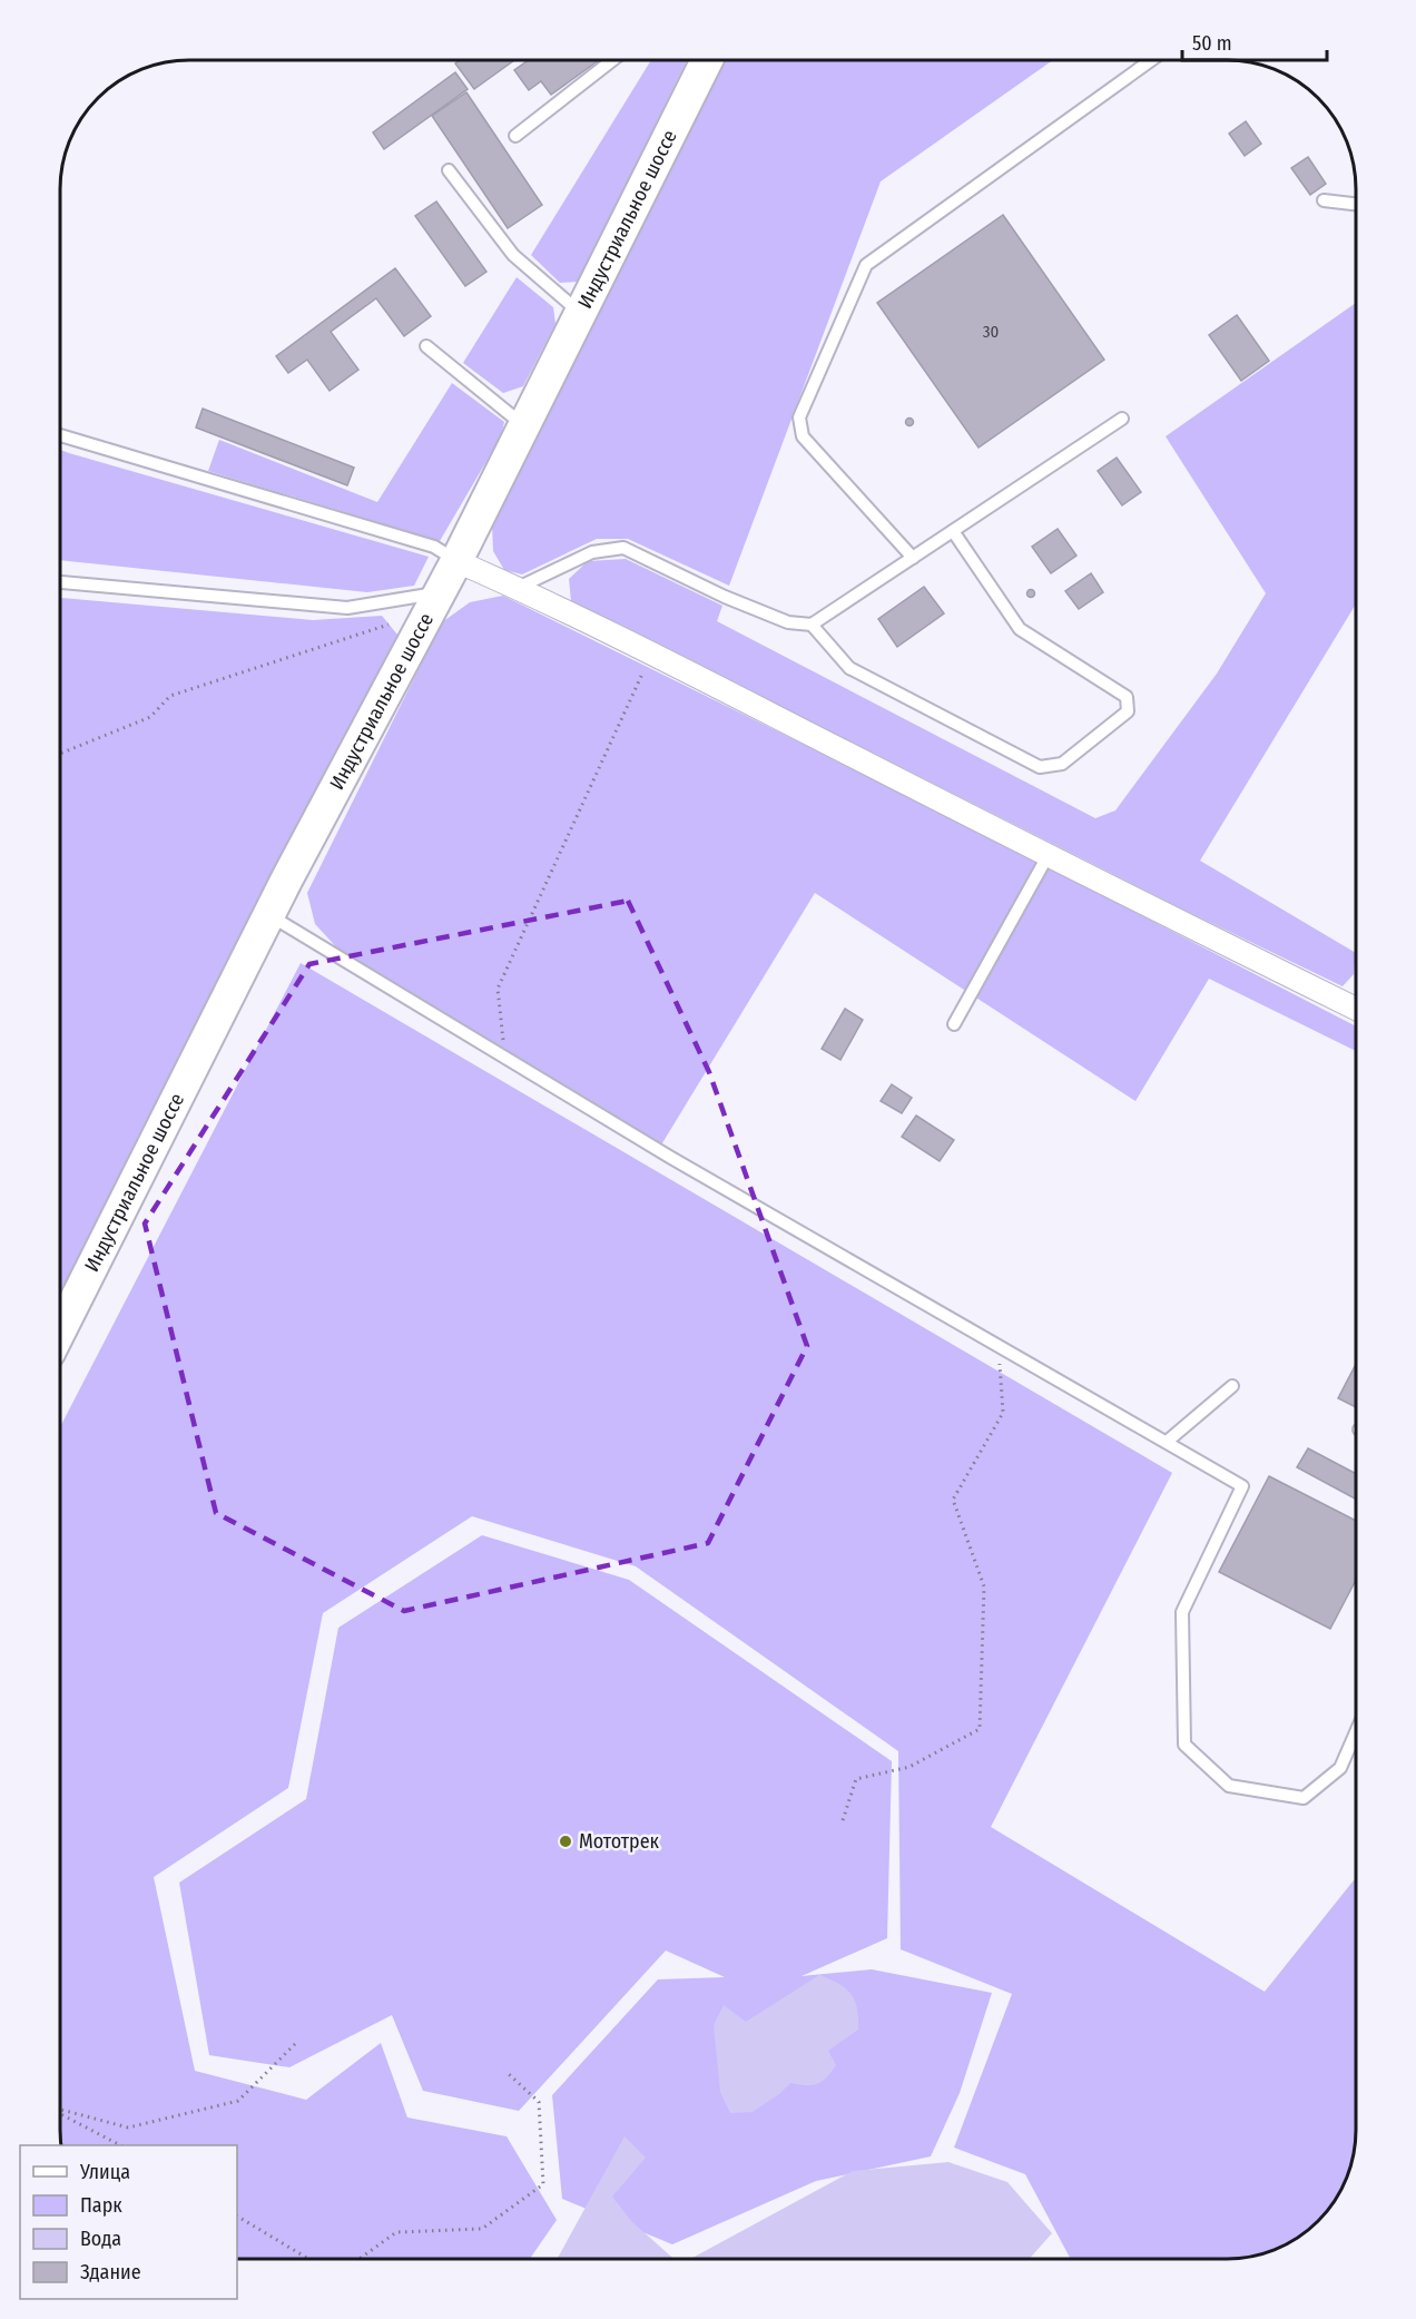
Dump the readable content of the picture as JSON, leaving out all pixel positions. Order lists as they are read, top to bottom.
{
  "streets": {
    "main road": ["Индустриальное шоссе"]
  },
  "places": ["Мототрек"],
  "house_numbers": ["30"],
  "legend": [
    "Улица",
    "Парк",
    "Вода",
    "Здание"
  ],
  "scale_bar": "50 m"
}
